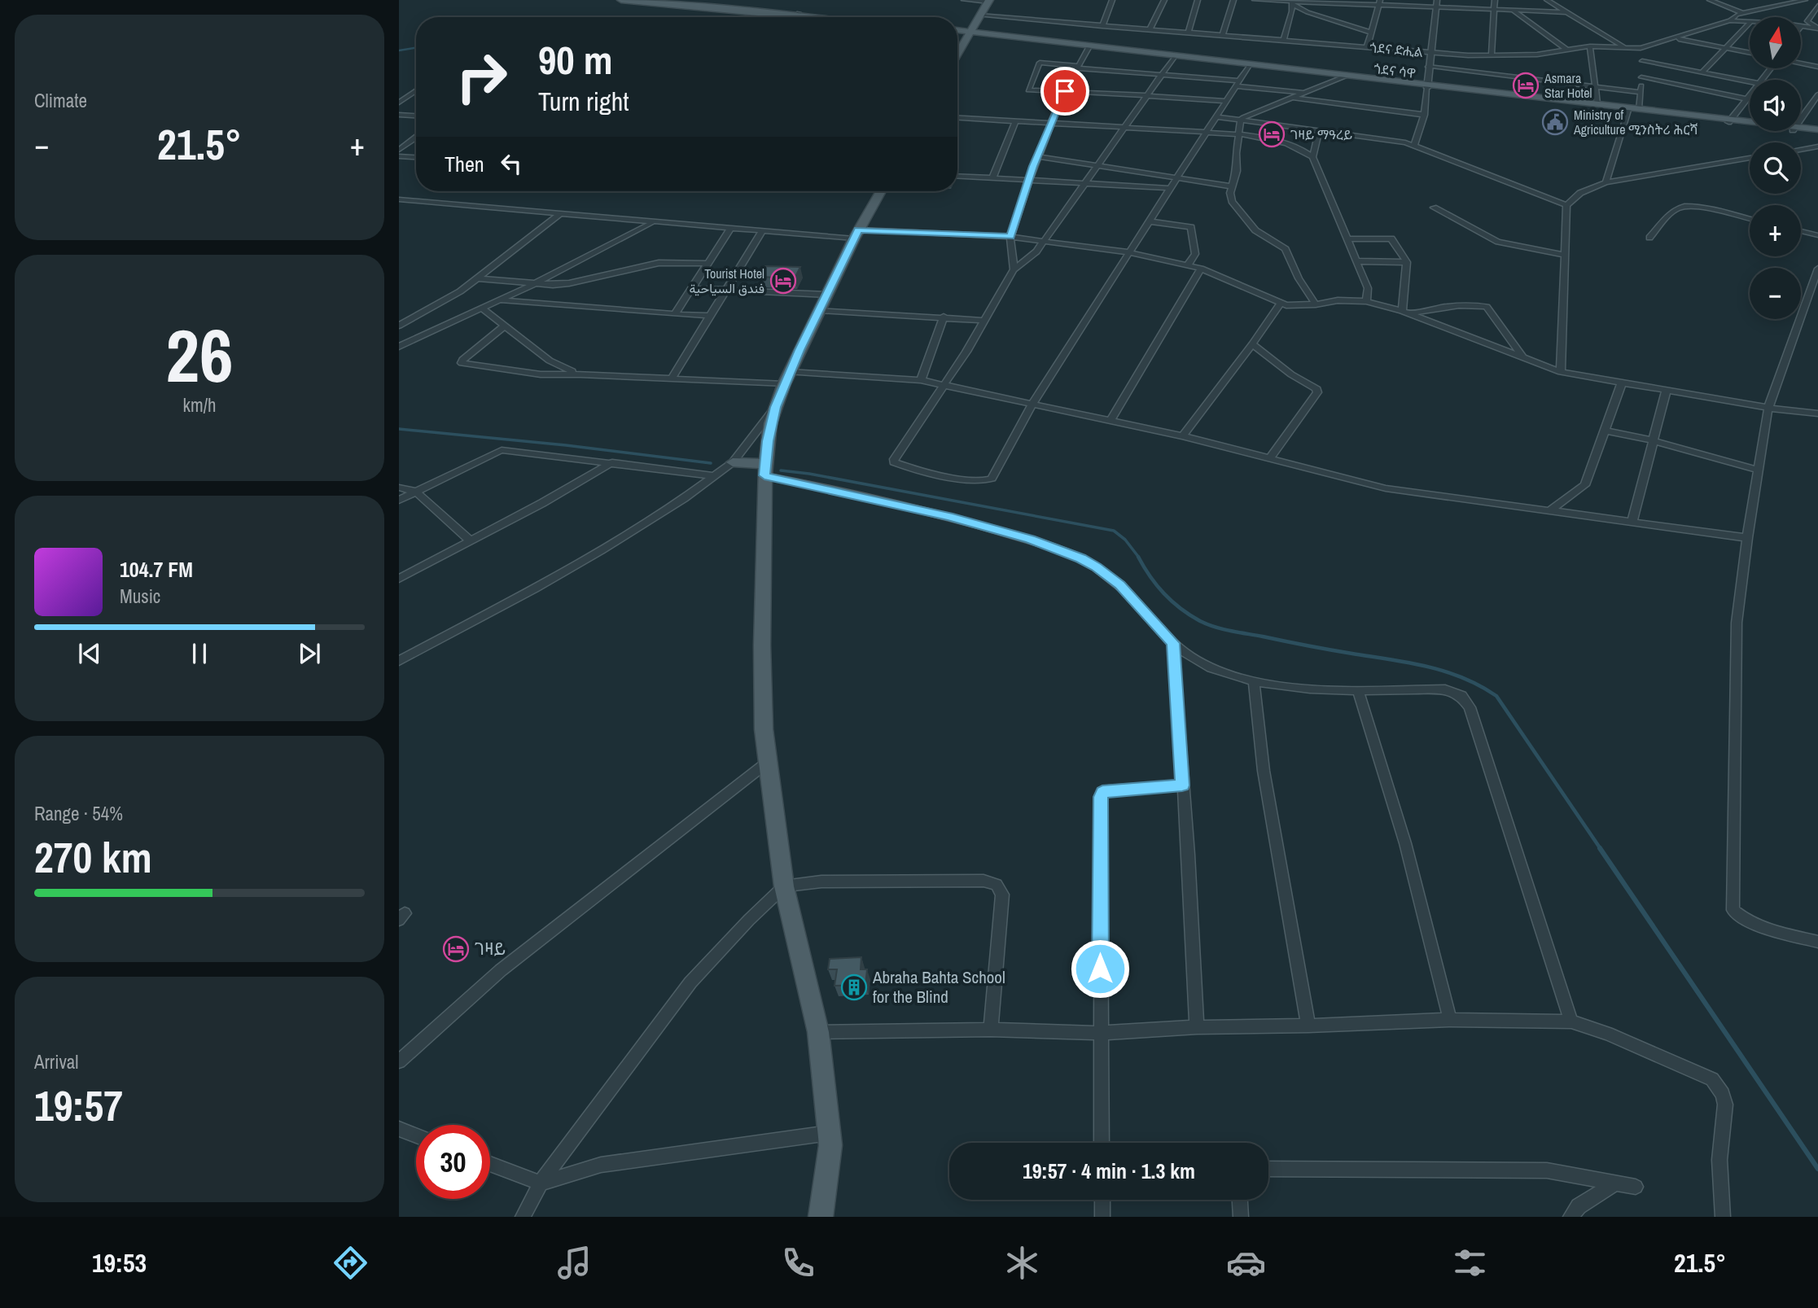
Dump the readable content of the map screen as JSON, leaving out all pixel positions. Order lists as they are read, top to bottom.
{
  "streets": {
    "main road": ["ጎደና ሳዋ"],
    "street": ["ጎደና ድሒል"]
  },
  "places": {
    "hotel": [
      "Asmara Star Hotel",
      "ገዛይ ማዓረይ",
      "Tourist Hotel فندق السياحية",
      "ገዛይ"
    ],
    "public building": ["Ministry of Agriculture ሚንስትሪ ሕርሻ"],
    "building": ["Abraha Bahta School for the Blind"]
  },
  "north": "top",
  "page": {
    "tile": [
      "Climate",
      ["26", "km/h"],
      ["Range · 54%", "270 km"],
      ["Arrival", "19:57"]
    ],
    "map_buttons": ["+", "−"],
    "turn": ["90 m", "Turn right"],
    "heat": ["−", "21.5°", "+"],
    "then": "Then",
    "song": ["104.7 FM", "Music"],
    "limit": "30",
    "trip": "19:57 · 4 min · 1.3 km",
    "tabs": ["19:53", "21.5°"]
  }
}
